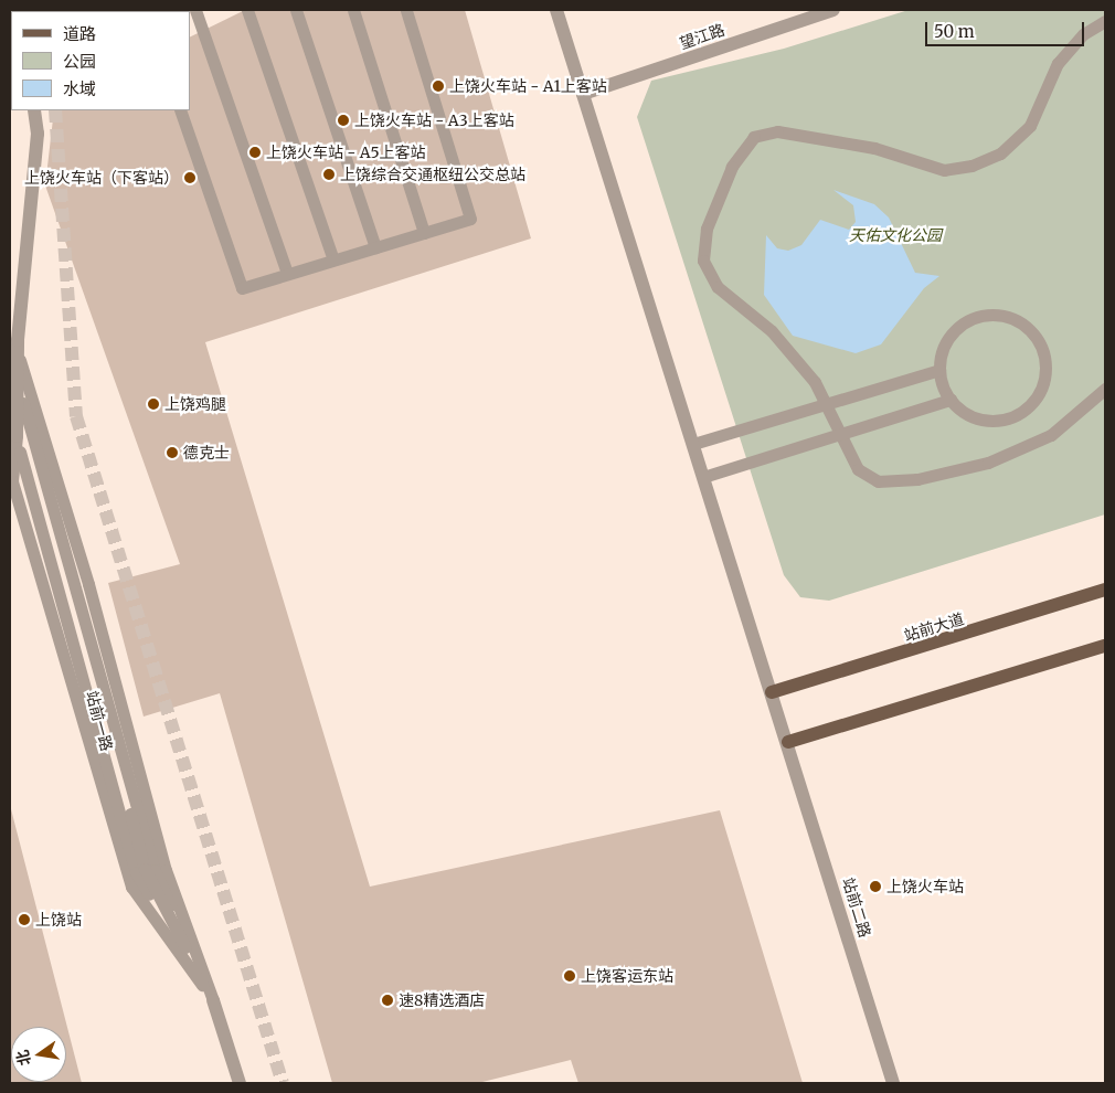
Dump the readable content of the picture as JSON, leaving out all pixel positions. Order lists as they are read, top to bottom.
{
  "streets": {
    "main road": ["站前大道"],
    "street": ["望江路", "站前一路", "站前二路"]
  },
  "crossings": [
    ["望江路", "站前二路"],
    ["站前大道", "站前二路"]
  ],
  "parks": ["天佑文化公园"],
  "places": [
    "上饶火车站 - A1上客站",
    "上饶火车站 - A3上客站",
    "上饶火车站 - A5上客站",
    "上饶综合交通枢纽公交总站",
    "上饶火车站（下客站）",
    "上饶鸡腿",
    "德克士",
    "上饶火车站",
    "上饶站",
    "上饶客运东站",
    "速8精选酒店"
  ],
  "legend": ["道路", "公园", "水域"],
  "scale_bar": "50 m",
  "north": "left"
}
